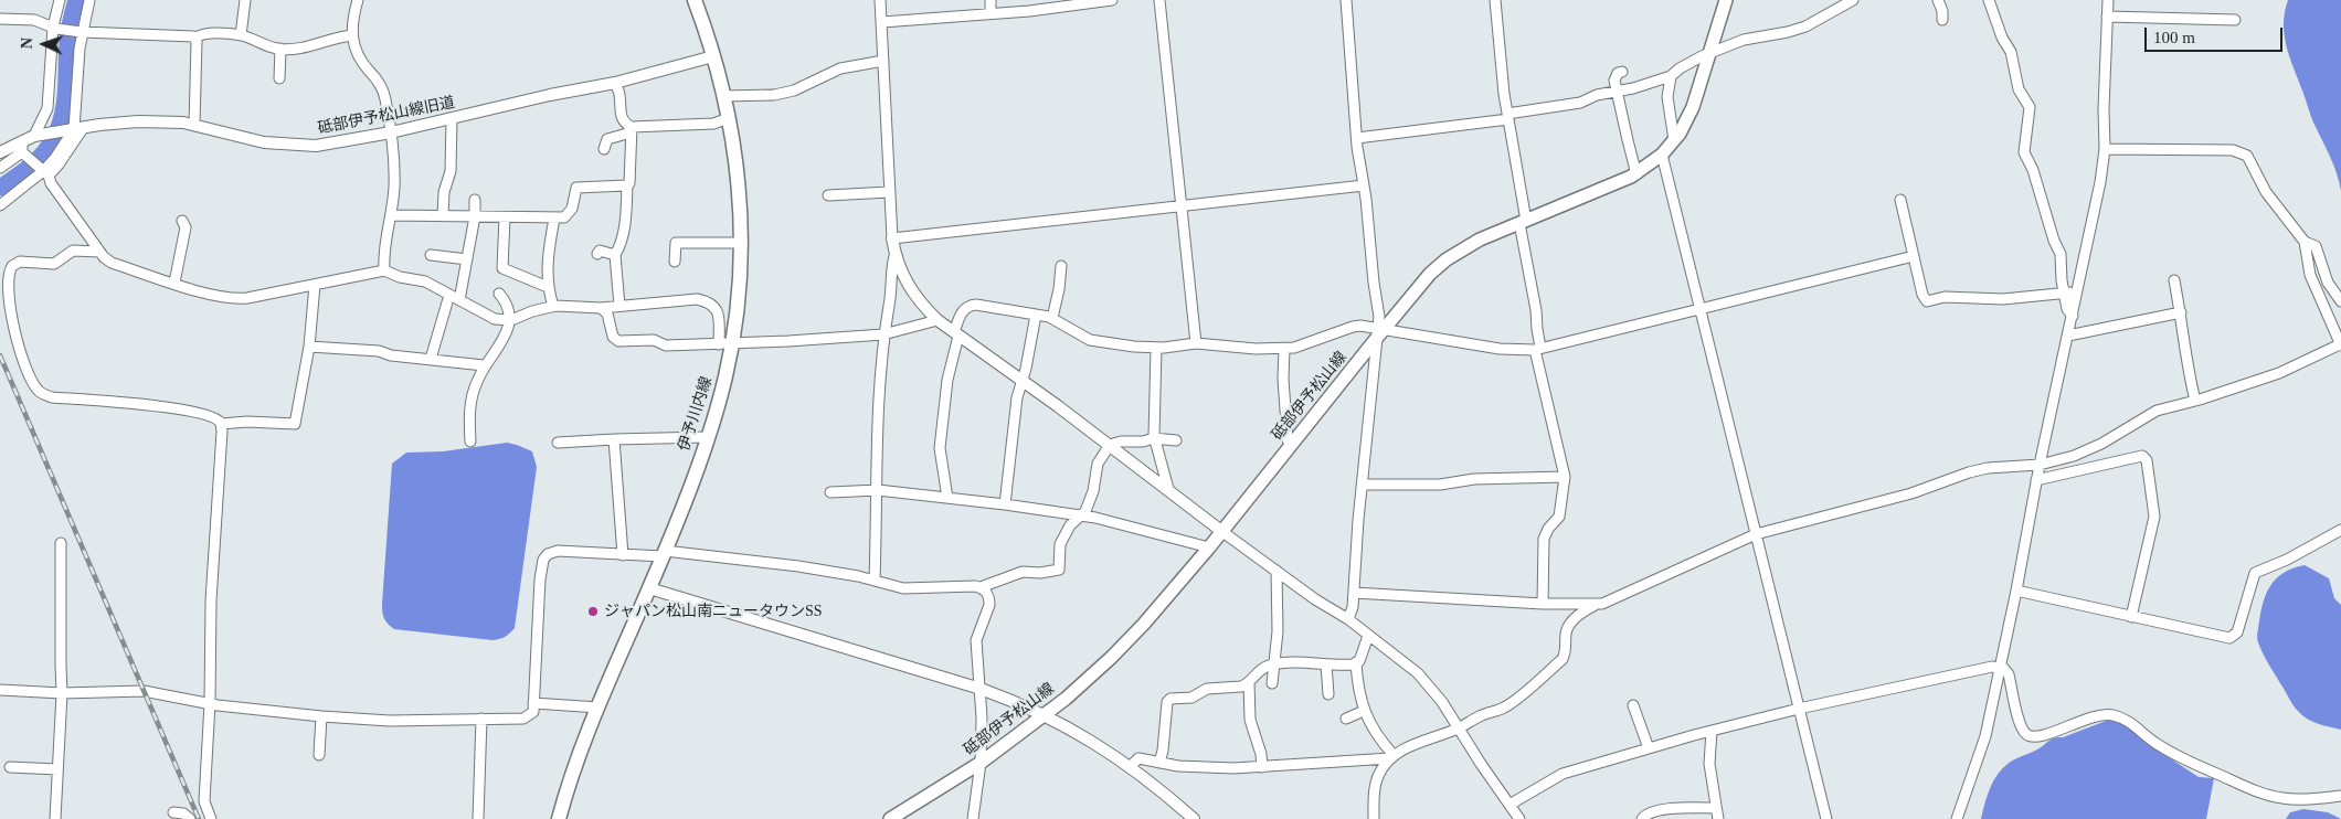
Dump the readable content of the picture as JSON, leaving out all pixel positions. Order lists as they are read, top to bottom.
{
  "streets": {
    "main road": ["砥部伊予松山線", "伊予川内線"],
    "street": ["砥部伊予松山線旧道"]
  },
  "crossings": [
    ["砥部伊予松山線旧道", "伊予川内線"]
  ],
  "places": ["ジャパン松山南ニュータウンSS"],
  "scale_bar": "100 m",
  "north": "left"
}
